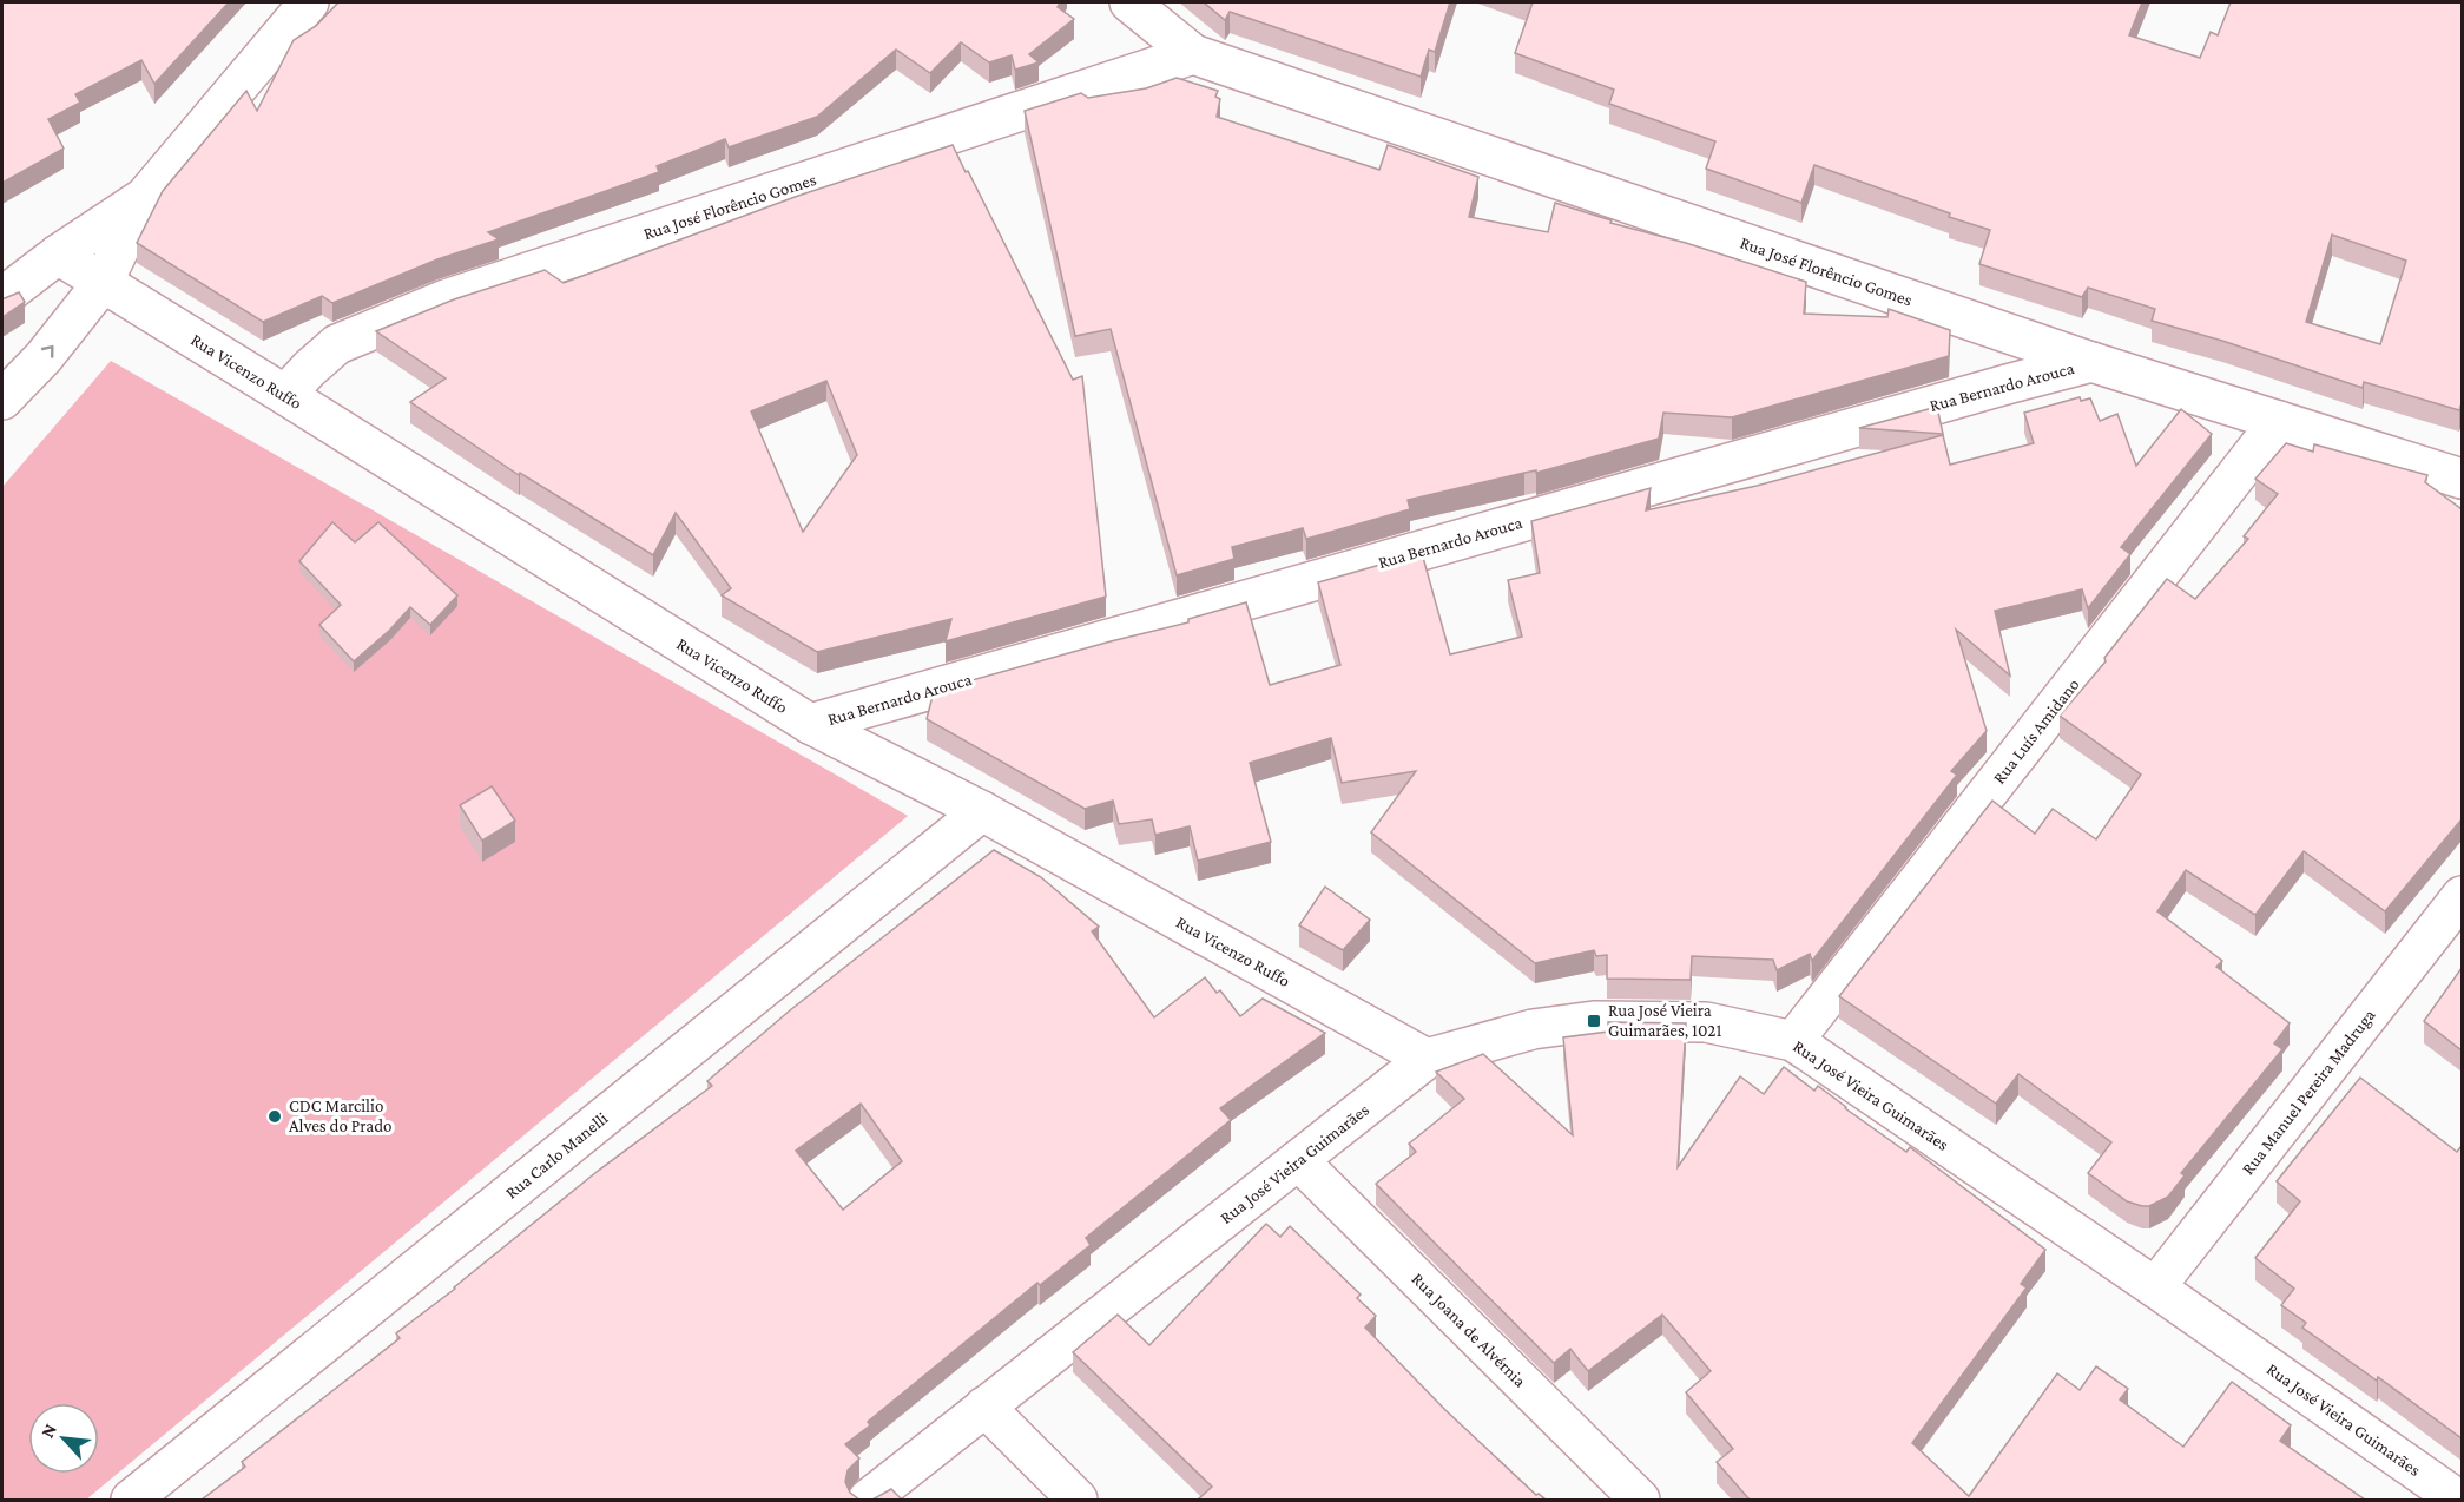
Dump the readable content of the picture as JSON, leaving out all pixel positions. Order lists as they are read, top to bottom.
{
  "streets": {
    "street": [
      "Rua José Florêncio Gomes",
      "Rua Vicenzo Ruffo",
      "Rua Bernardo Arouca",
      "Rua Luís Amidano",
      "Rua Manuel Pereira Madruga",
      "Rua José Vieira Guimarães",
      "Rua Carlo Manelli",
      "Rua Joana de Alvérnia"
    ]
  },
  "crossings": [
    ["Rua José Florêncio Gomes", "Rua Vicenzo Ruffo"],
    ["Rua José Florêncio Gomes", "Rua Bernardo Arouca"],
    ["Rua José Florêncio Gomes", "Rua Luís Amidano"],
    ["Rua Vicenzo Ruffo", "Rua Bernardo Arouca"],
    ["Rua Vicenzo Ruffo", "Rua José Vieira Guimarães"],
    ["Rua Vicenzo Ruffo", "Rua Carlo Manelli"],
    ["Rua Luís Amidano", "Rua José Vieira Guimarães"],
    ["Rua Manuel Pereira Madruga", "Rua José Vieira Guimarães"],
    ["Rua José Vieira Guimarães", "Rua Joana de Alvérnia"]
  ],
  "places": {
    "transit": ["Rua José Vieira Guimarães, 1021"],
    "other": ["CDC Marcilio Alves do Prado"]
  },
  "north": "top left"
}
